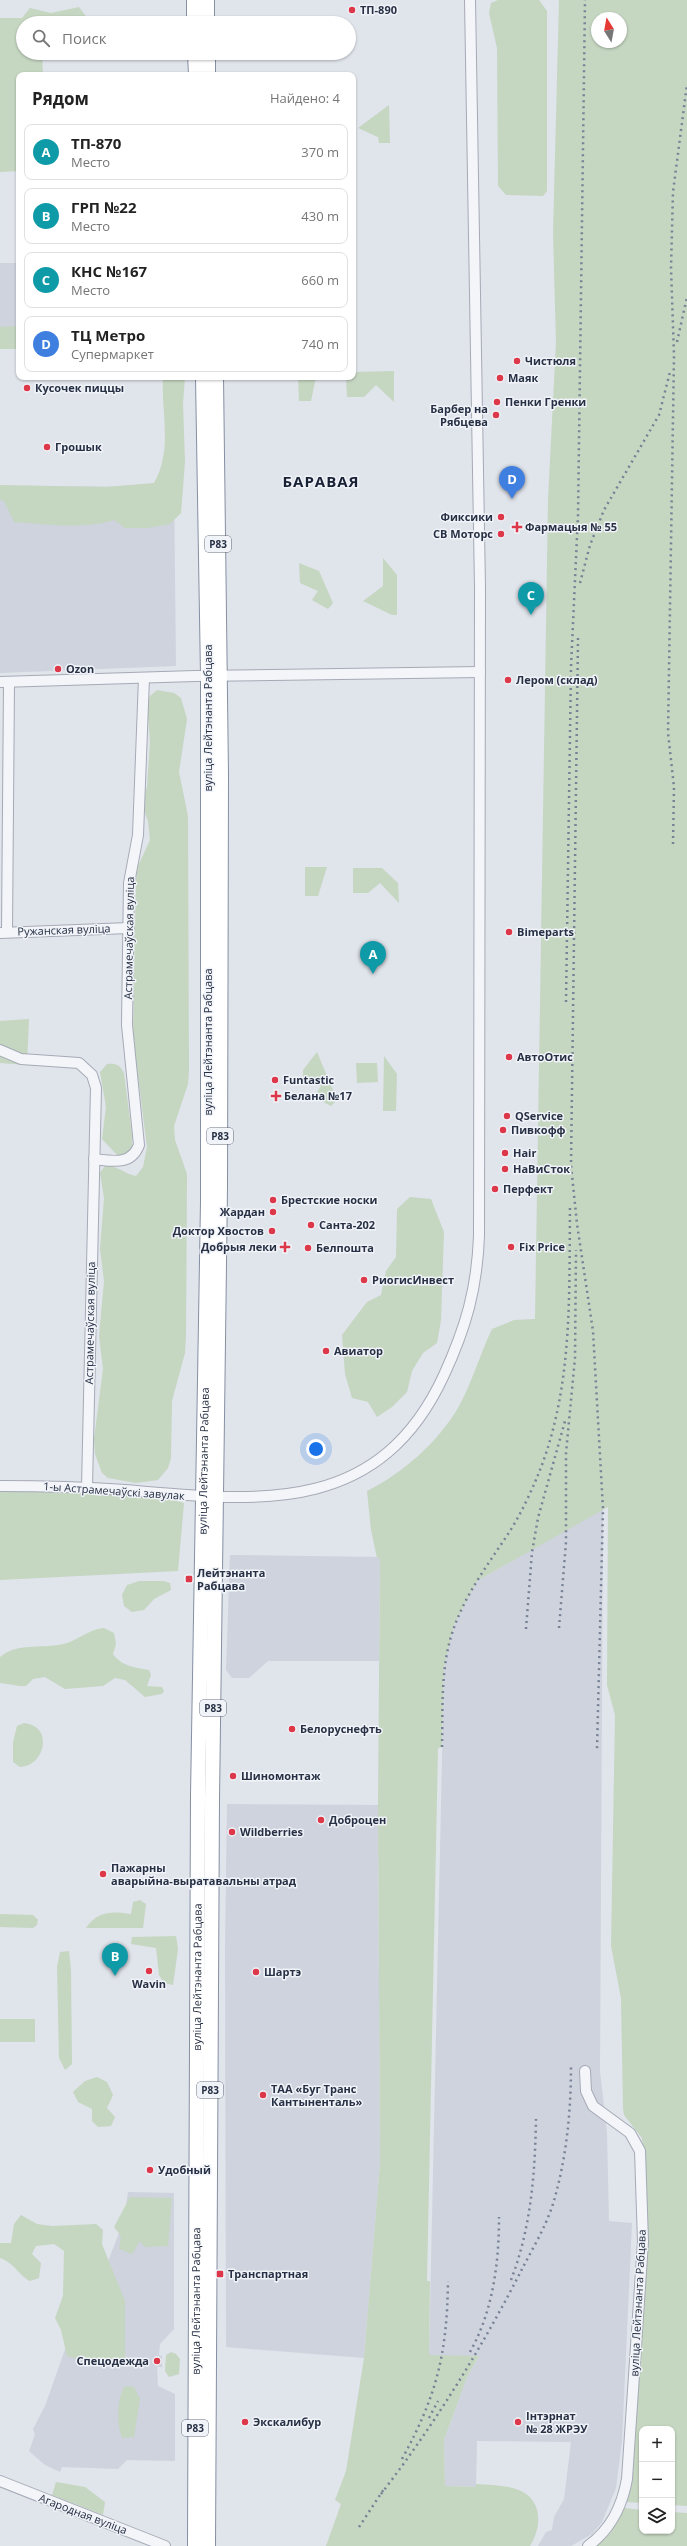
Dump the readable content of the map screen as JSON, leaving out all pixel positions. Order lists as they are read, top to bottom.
{
  "streets": {
    "highway": ["Р83", "вуліца Лейтэнанта Рабцава"],
    "street": [
      "Ружанская вуліца",
      "Астрамечаўская вуліца",
      "1-ы Астрамечаўскі завулак",
      "Агародная вуліца"
    ]
  },
  "crossings": [
    ["вуліца Лейтэнанта Рабцава", "1-ы Астрамечаўскі завулак"],
    ["Ружанская вуліца", "Астрамечаўская вуліца"],
    ["Астрамечаўская вуліца", "1-ы Астрамечаўскі завулак"]
  ],
  "districts": ["БАРАВАЯ"],
  "places": {
    "other": [
      "ТП-890",
      "Чистюля",
      "Маяк",
      "Кусочек пиццы",
      "Пенки Гренки",
      "Барбер на Рябцева",
      "Грошык",
      "Фиксики",
      "СВ Моторс",
      "Ozon",
      "Лером (склад)",
      "Bimeparts",
      "АвтоОтис",
      "Funtastic",
      "QService",
      "Пивкофф",
      "Hair",
      "НаВиСток",
      "Перфект",
      "Брестские носки",
      "Жардан",
      "Санта-202",
      "Доктор Хвостов",
      "Fix Price",
      "Белпошта",
      "РиогисИнвест",
      "Авиатор",
      "Белоруснефть",
      "Шиномонтаж",
      "Доброцен",
      "Wildberries",
      "Пажарны аварыйна-выратавальны атрад",
      "Wavin",
      "Шартэ",
      "ТАА «Буг Транс Кантыненталь»",
      "Удобный",
      "Спецодежда",
      "Экскалибур",
      "Інтэрнат № 28 ЖРЭУ"
    ],
    "health": ["Фармацыя № 55", "Белана №17", "Добрыя леки"],
    "transit": ["Лейтэнанта Рабцава", "Транспартная"]
  },
  "north": "top",
  "page": {
    "search": "Поиск",
    "heading": ["Рядом", "Найдено: 4"],
    "list": [
      {
        "mark": "A",
        "name": "ТП-870",
        "note": "Место",
        "value": "370 m"
      },
      {
        "mark": "B",
        "name": "ГРП №22",
        "note": "Место",
        "value": "430 m"
      },
      {
        "mark": "C",
        "name": "КНС №167",
        "note": "Место",
        "value": "660 m"
      },
      {
        "mark": "D",
        "name": "ТЦ Метро",
        "note": "Супермаркет",
        "value": "740 m"
      }
    ],
    "pins": [
      "D",
      "C",
      "A",
      "B"
    ],
    "map_buttons": ["+", "−"]
  }
}
